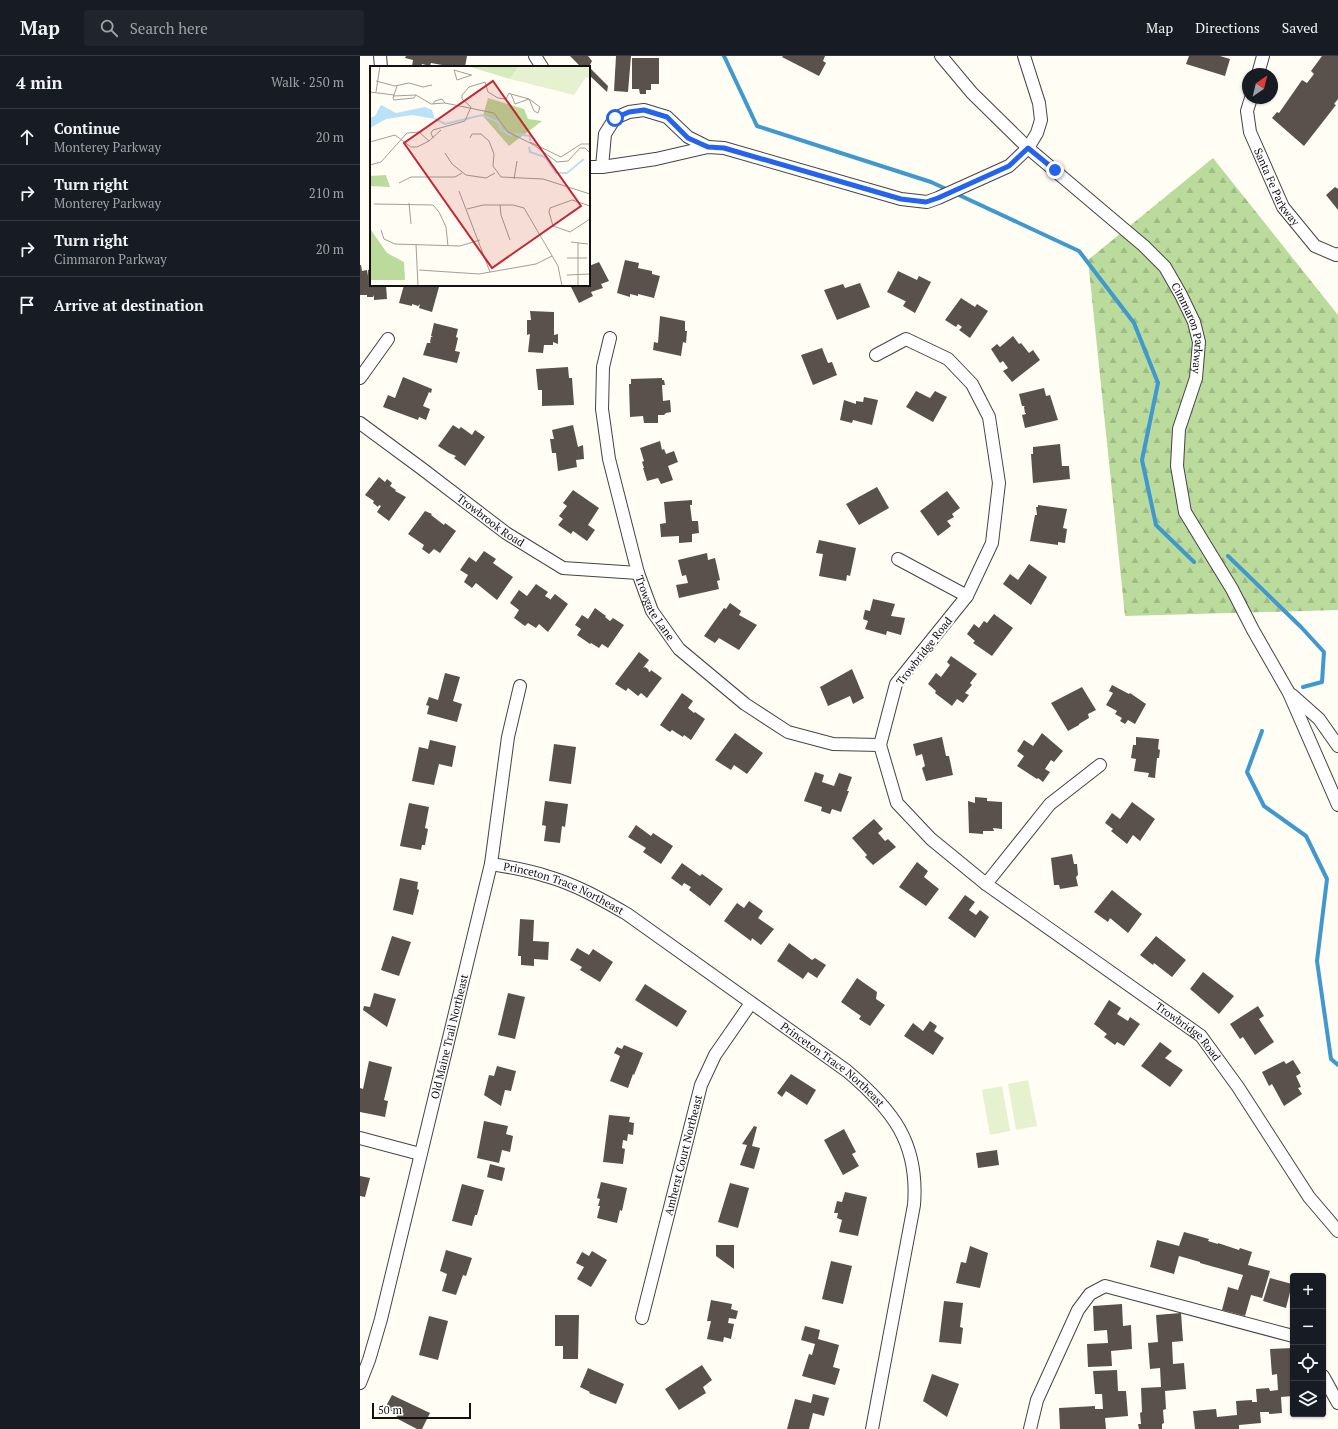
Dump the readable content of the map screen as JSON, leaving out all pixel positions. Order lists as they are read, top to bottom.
{
  "streets": {
    "street": [
      "Santa Fe Parkway",
      "Cimmaron Parkway",
      "Trowbrook Road",
      "Trowgate Lane",
      "Trowbridge Road",
      "Princeton Trace Northeast",
      "Old Maine Trail Northeast",
      "Amherst Court Northeast"
    ]
  },
  "crossings": [
    ["Trowbrook Road", "Trowgate Lane"],
    ["Trowgate Lane", "Trowbridge Road"],
    ["Princeton Trace Northeast", "Old Maine Trail Northeast"],
    ["Princeton Trace Northeast", "Amherst Court Northeast"]
  ],
  "scale_bar": "50 m",
  "north": "top right",
  "page": {
    "header": "Map",
    "search": "Search here",
    "nav": ["Map", "Directions", "Saved"],
    "heading": ["4 min", "Walk · 250 m"],
    "list": [
      ["Continue", "Monterey Parkway", "20 m"],
      ["Turn right", "Monterey Parkway", "210 m"],
      ["Turn right", "Cimmaron Parkway", "20 m"],
      "Arrive at destination"
    ],
    "map_buttons": ["+", "−"],
    "scale": "50 m"
  }
}
